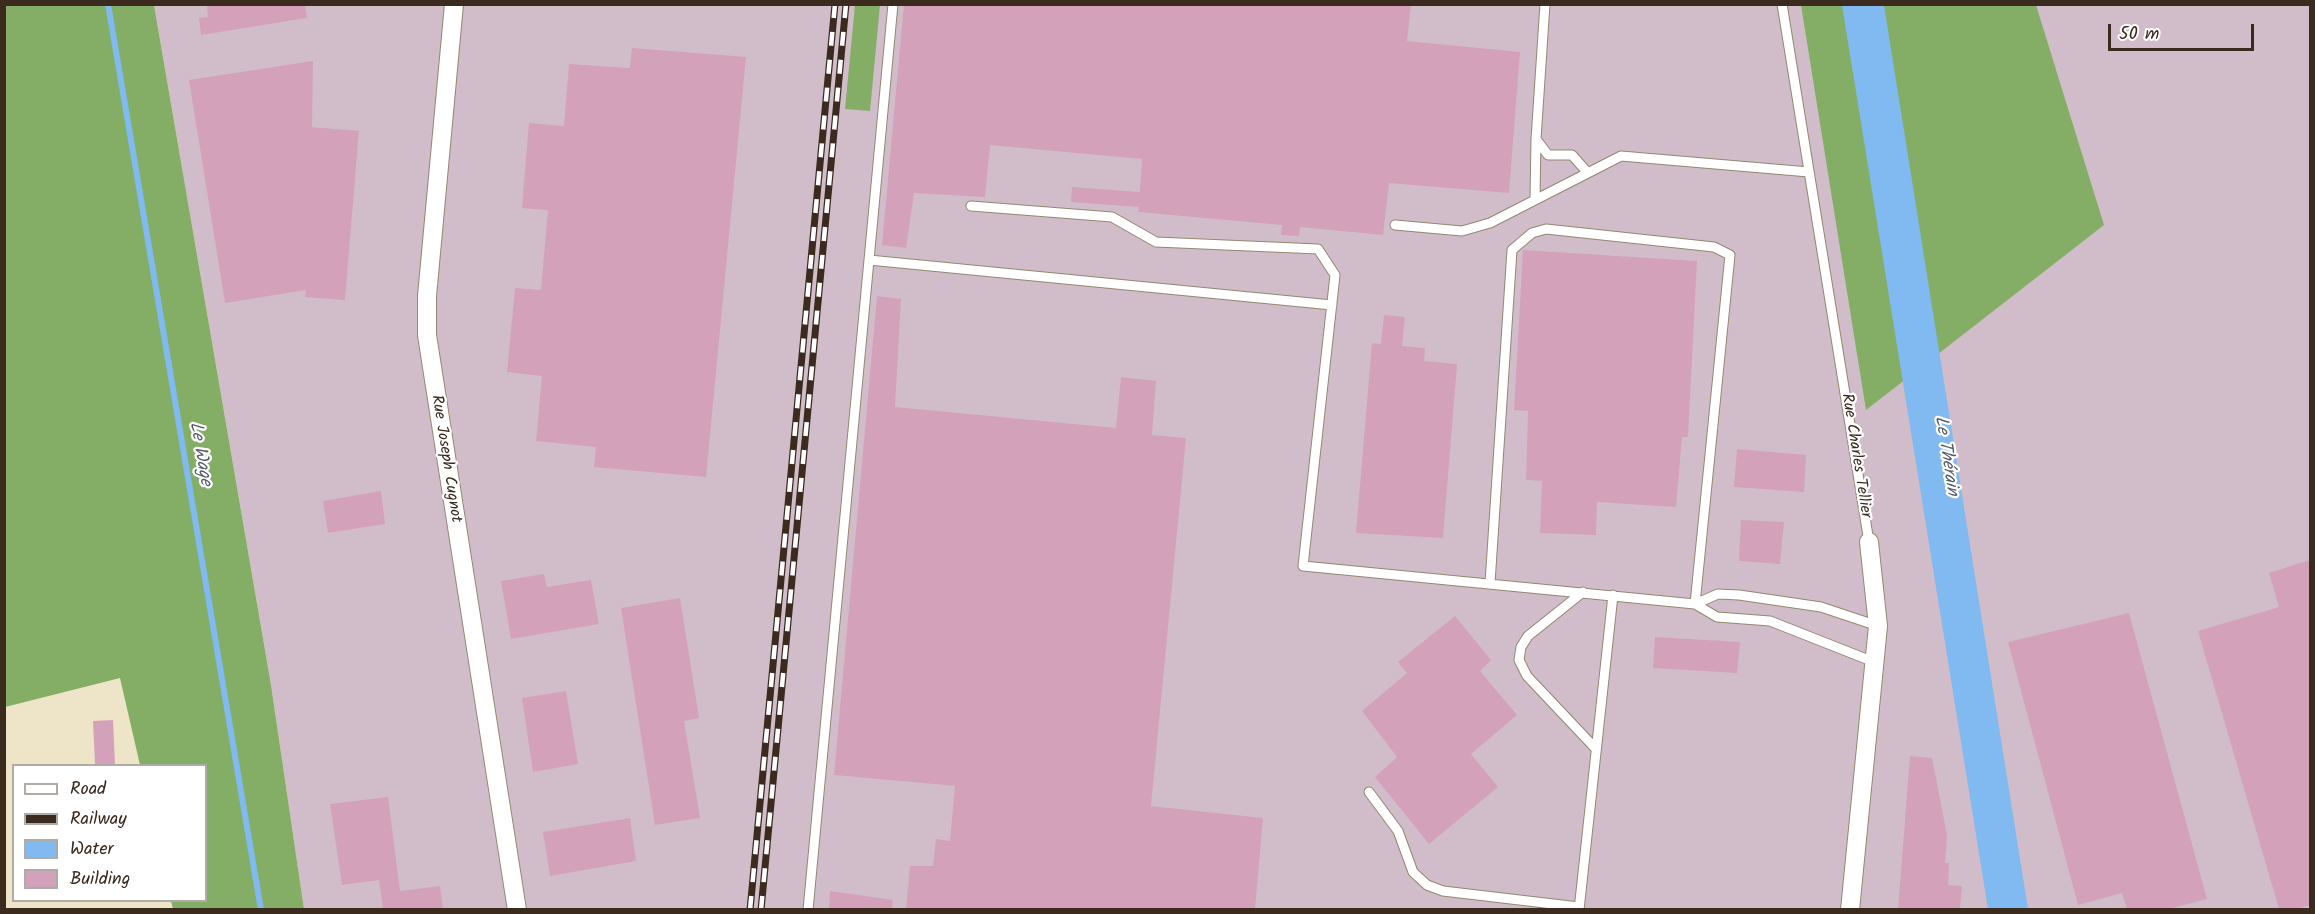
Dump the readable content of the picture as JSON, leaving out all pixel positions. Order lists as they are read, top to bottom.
{
  "streets": {
    "street": ["Rue Charles Tellier", "Rue Joseph Cugnot"]
  },
  "water": ["Le Wage", "Le Thérain"],
  "legend": [
    "Road",
    "Railway",
    "Water",
    "Building"
  ],
  "scale_bar": "50 m"
}
